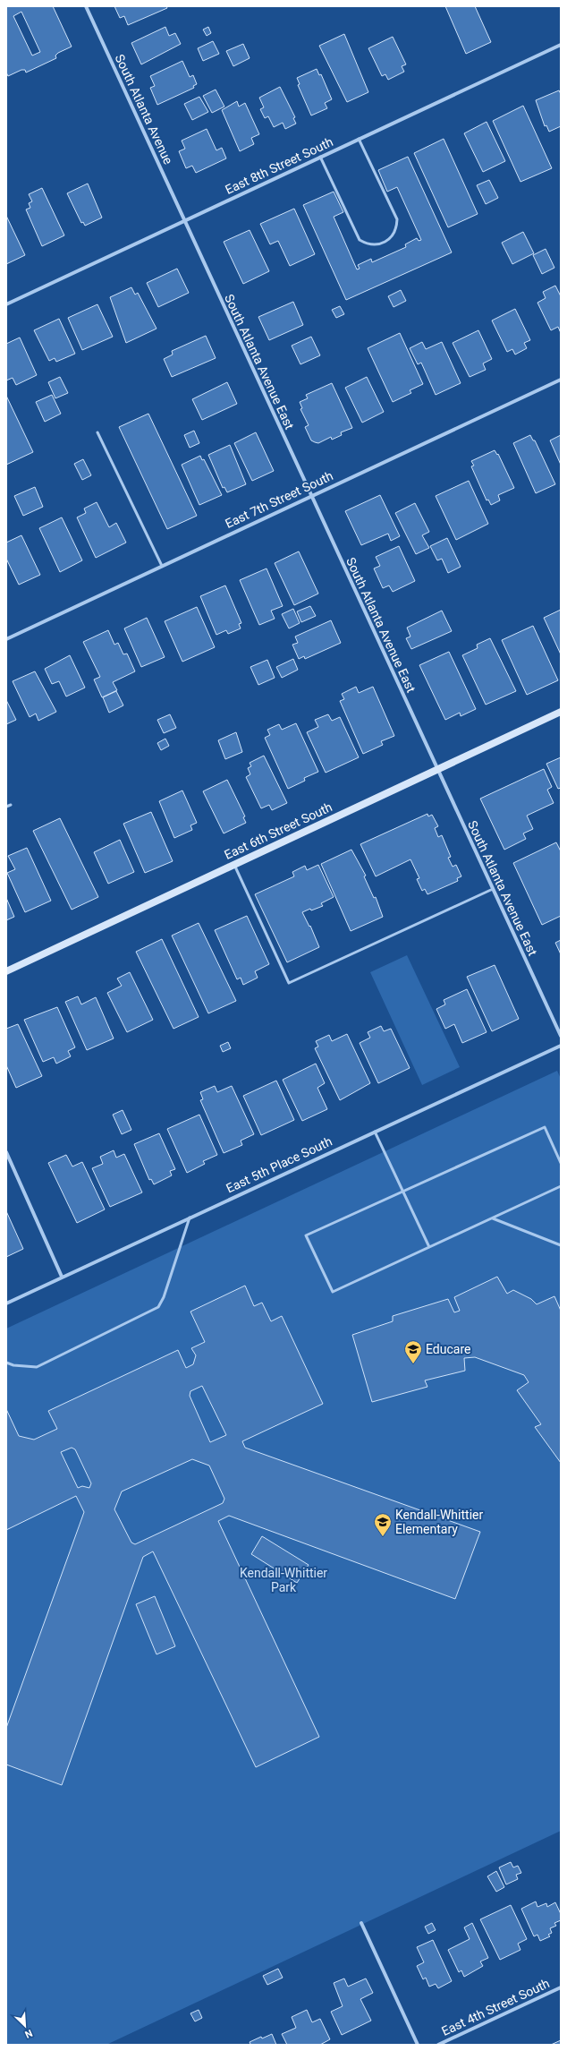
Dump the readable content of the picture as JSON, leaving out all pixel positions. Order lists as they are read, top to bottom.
{
  "streets": {
    "street": [
      "South Atlanta Avenue",
      "East 8th Street South",
      "South Atlanta Avenue East",
      "East 7th Street South",
      "East 6th Street South",
      "East 5th Place South",
      "East 4th Street South"
    ]
  },
  "crossings": [
    ["South Atlanta Avenue", "East 8th Street South"],
    ["South Atlanta Avenue", "South Atlanta Avenue East"],
    ["East 8th Street South", "South Atlanta Avenue East"],
    ["South Atlanta Avenue East", "East 7th Street South"],
    ["South Atlanta Avenue East", "East 6th Street South"]
  ],
  "parks": ["Kendall-Whittier Park"],
  "places": {
    "school or university": ["Educare", "Kendall-Whittier Elementary"]
  },
  "north": "bottom right"
}
